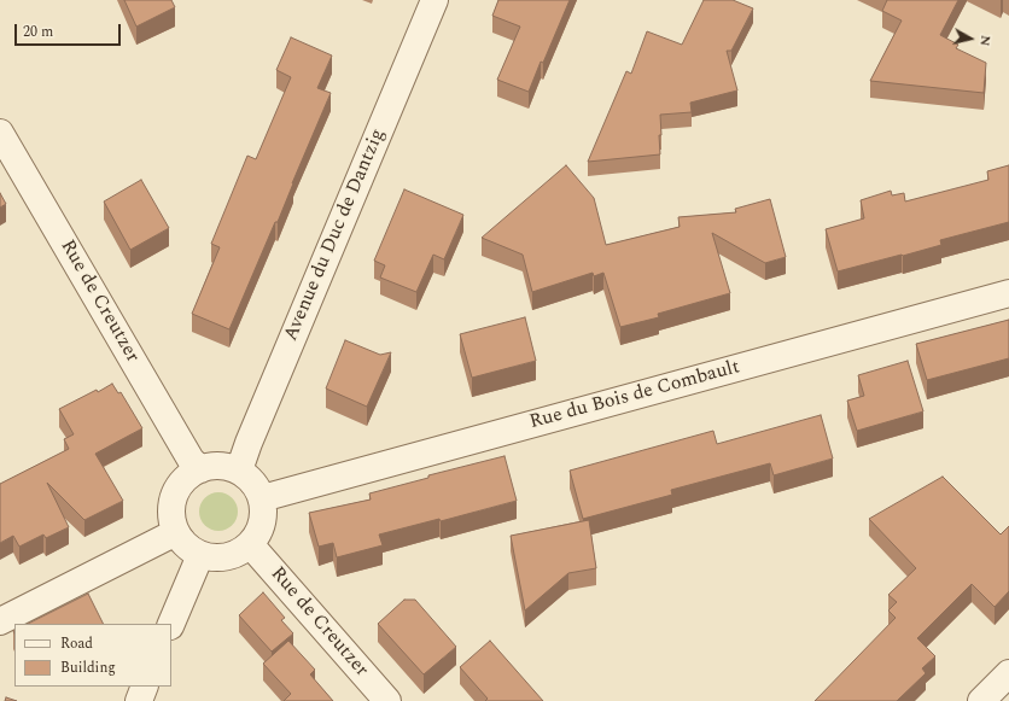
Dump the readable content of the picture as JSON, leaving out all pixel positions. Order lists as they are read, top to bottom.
{
  "streets": {
    "street": ["Avenue du Duc de Dantzig", "Rue de Creutzer", "Rue du Bois de Combault"]
  },
  "crossings": [
    ["Avenue du Duc de Dantzig", "Rue de Creutzer"],
    ["Avenue du Duc de Dantzig", "Rue du Bois de Combault"],
    ["Rue de Creutzer", "Rue du Bois de Combault"]
  ],
  "legend": ["Road", "Building"],
  "scale_bar": "20 m",
  "north": "right"
}
